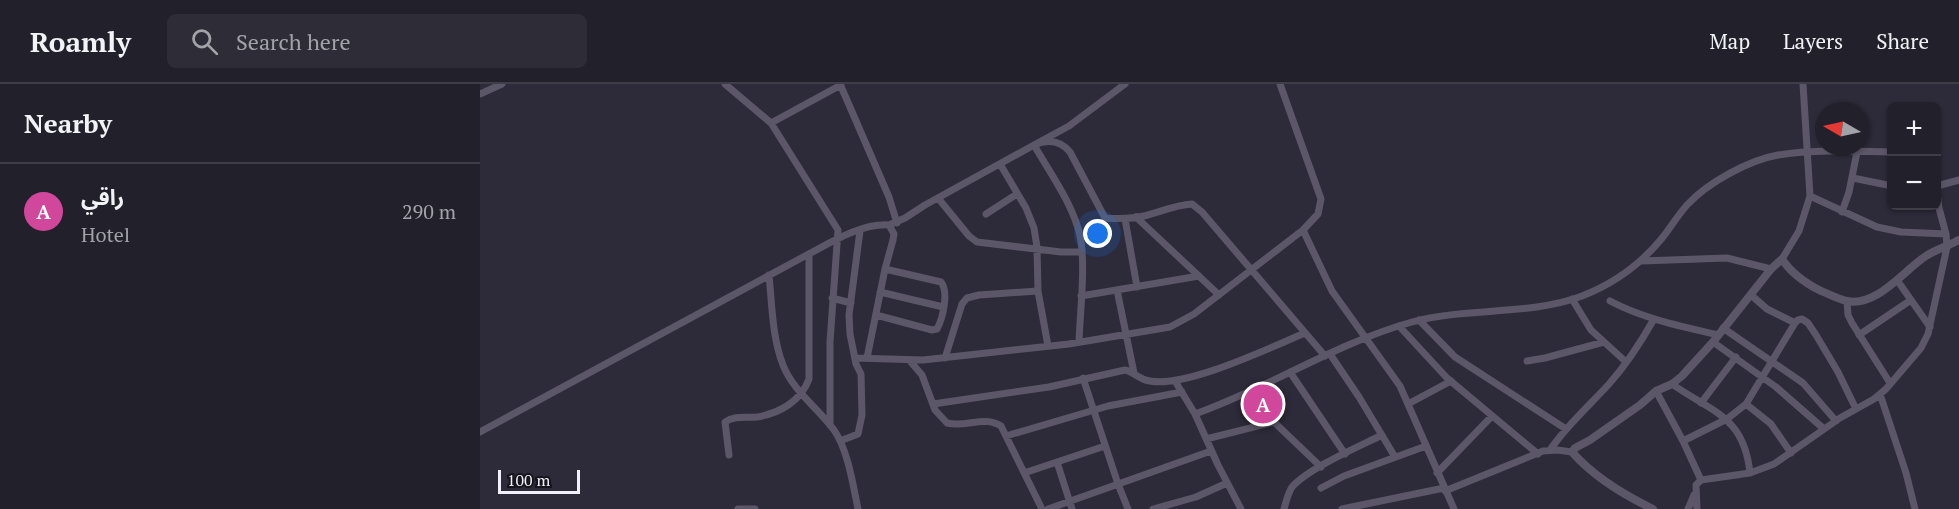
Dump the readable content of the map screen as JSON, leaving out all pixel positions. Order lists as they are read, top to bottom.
{
  "scale_bar": "100 m",
  "north": "left",
  "page": {
    "header": "Roamly",
    "search": "Search here",
    "nav": ["Map", "Layers", "Share"],
    "heading": "Nearby",
    "map_buttons": ["+", "−"],
    "list": [
      {
        "mark": "A",
        "name": "راقي",
        "note": "Hotel",
        "value": "290 m"
      }
    ],
    "pins": "A",
    "scale": "100 m"
  }
}
